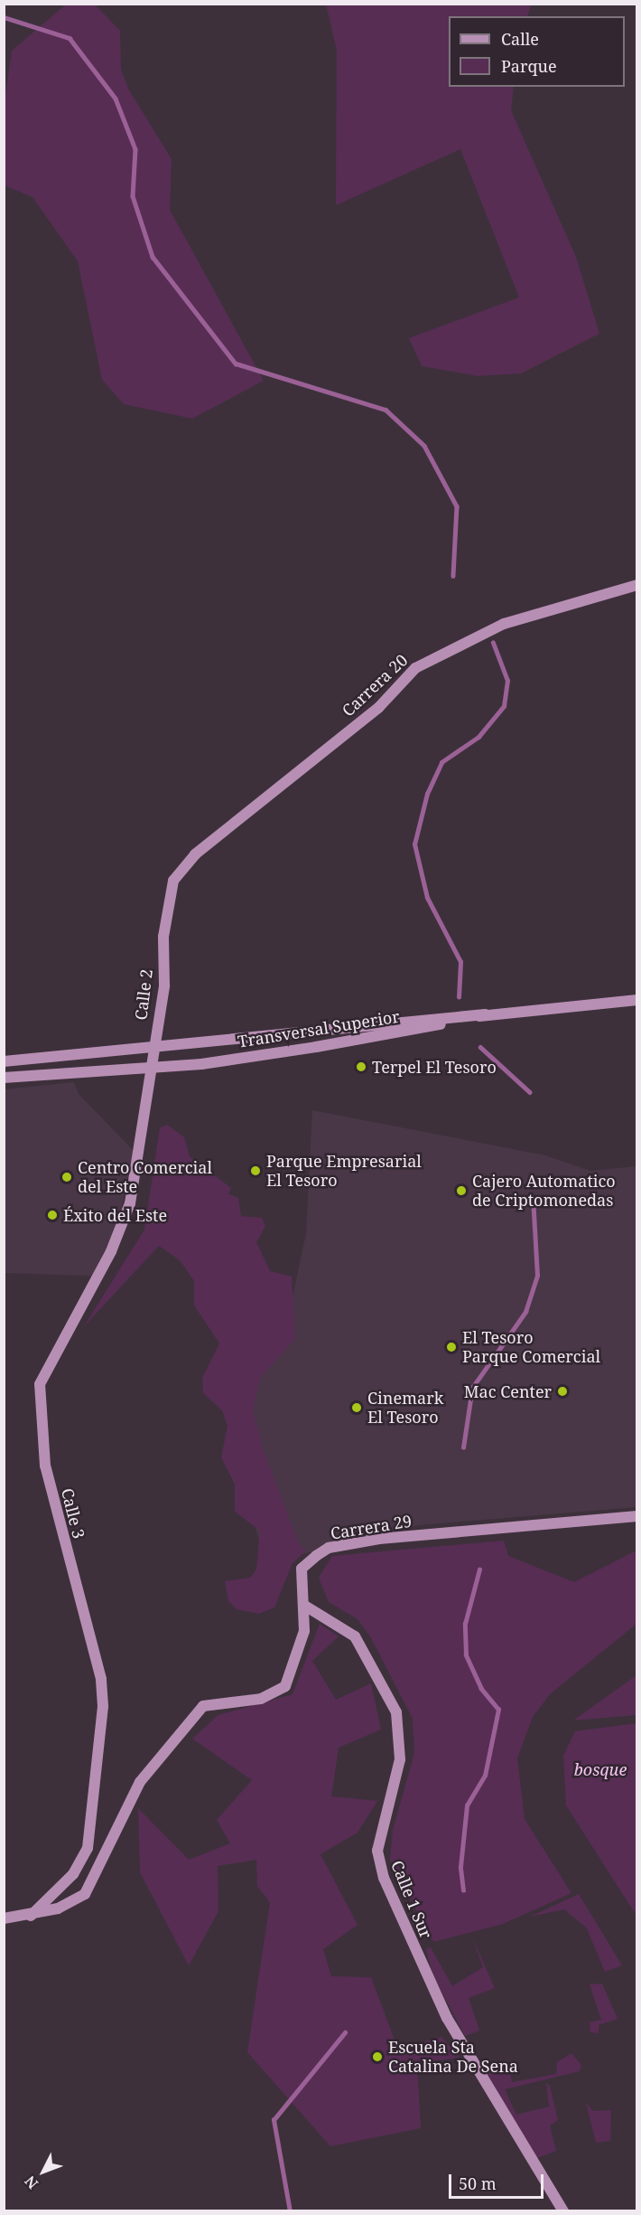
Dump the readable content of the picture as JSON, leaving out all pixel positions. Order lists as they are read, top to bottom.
{
  "streets": {
    "street": [
      "Carrera 20",
      "Calle 2",
      "Transversal Superior",
      "Calle 3",
      "Carrera 29",
      "Calle 1 Sur"
    ]
  },
  "crossings": [
    ["Carrera 20", "Calle 2"],
    ["Calle 2", "Calle 3"],
    ["Carrera 29", "Calle 1 Sur"]
  ],
  "parks": ["bosque"],
  "places": [
    "Terpel El Tesoro",
    "Parque Empresarial El Tesoro",
    "Centro Comercial del Este",
    "Cajero Automatico de Criptomonedas",
    "Éxito del Este",
    "El Tesoro Parque Comercial",
    "Mac Center",
    "Cinemark El Tesoro",
    "Escuela Sta Catalina De Sena"
  ],
  "legend": ["Calle", "Parque"],
  "scale_bar": "50 m",
  "north": "bottom left"
}
